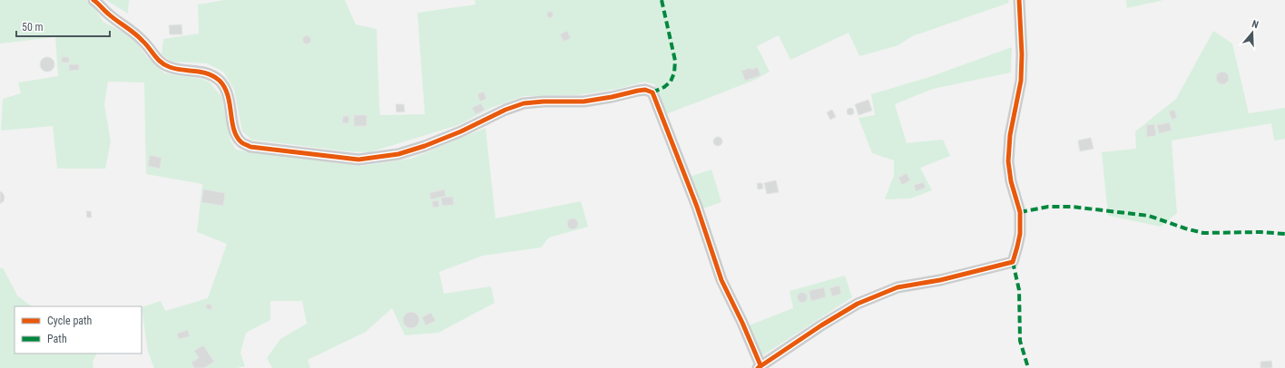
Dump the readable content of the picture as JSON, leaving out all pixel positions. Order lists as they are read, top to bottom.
{
  "legend": ["Cycle path", "Path"],
  "scale_bar": "50 m",
  "north": "top"
}
